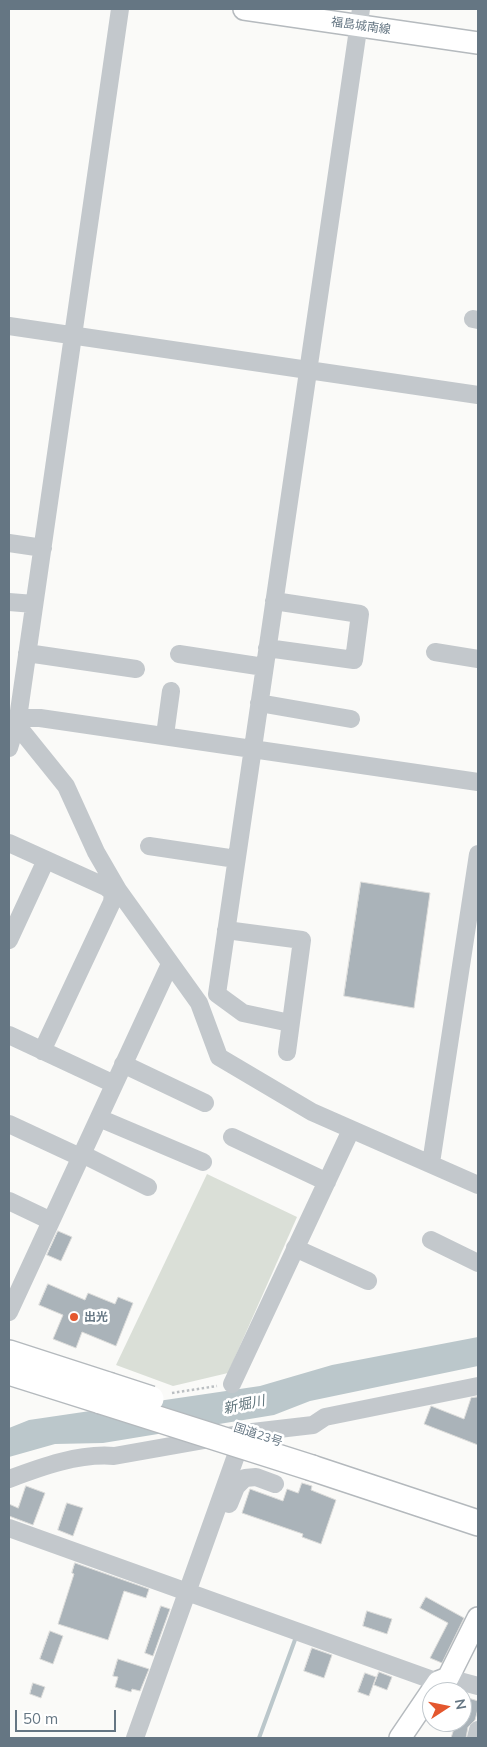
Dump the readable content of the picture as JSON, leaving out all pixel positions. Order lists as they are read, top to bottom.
{
  "streets": {
    "highway": ["国道23号"],
    "main road": ["福島城南線"]
  },
  "water": ["新堀川"],
  "places": ["出光"],
  "scale_bar": "50 m",
  "north": "right"
}
